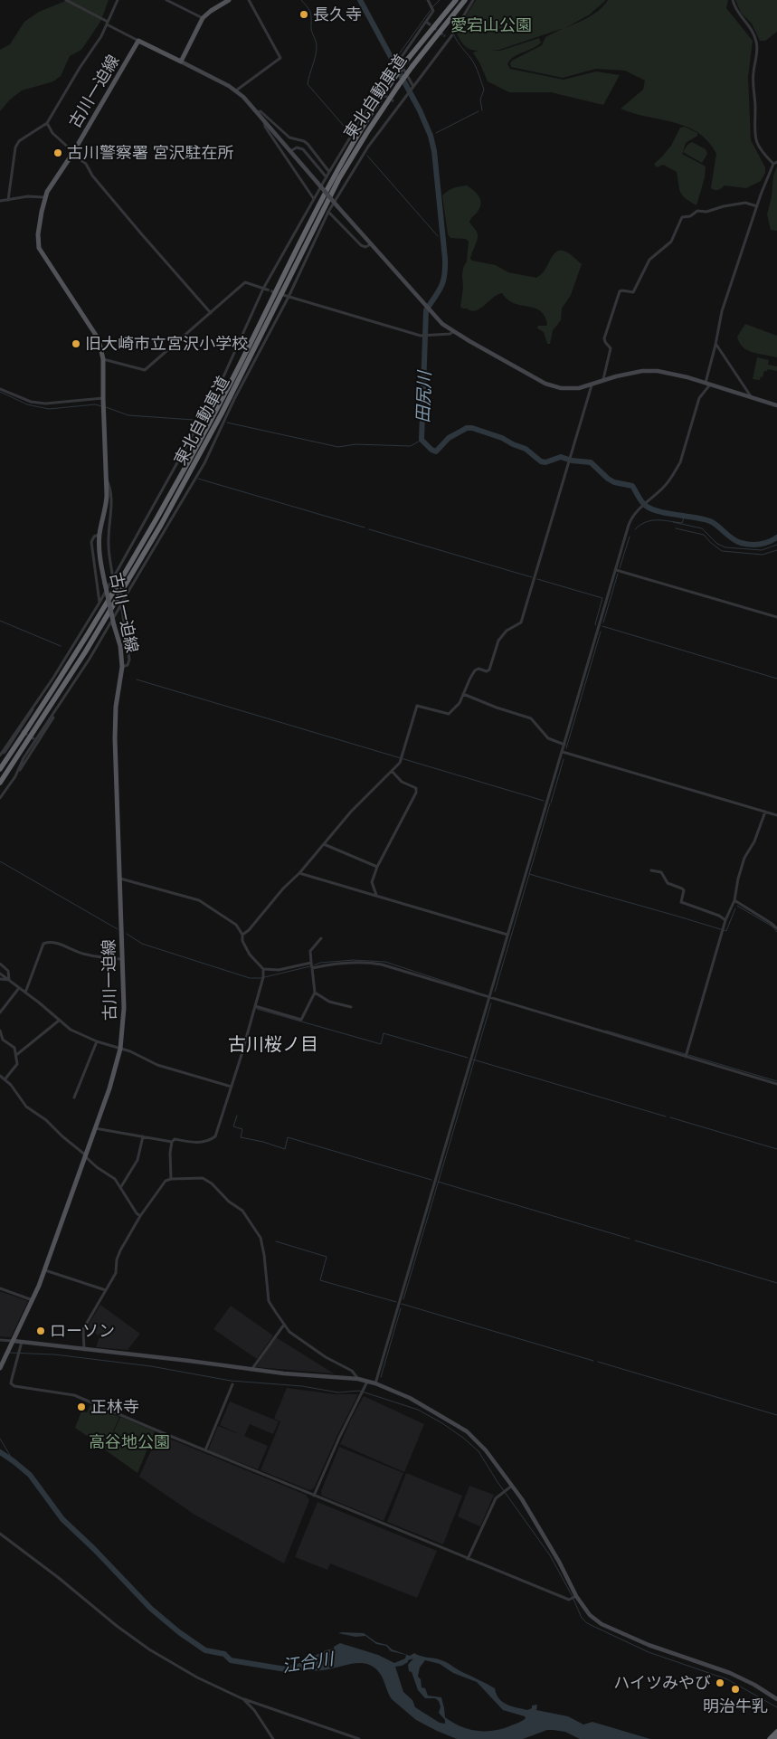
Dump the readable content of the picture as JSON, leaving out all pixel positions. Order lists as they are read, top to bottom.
{
  "streets": {
    "highway": ["東北自動車道"],
    "main road": ["古川一迫線"]
  },
  "districts": ["古川桜ノ目"],
  "water": ["田尻川", "江合川"],
  "parks": ["愛宕山公園", "高谷地公園"],
  "places": [
    "長久寺",
    "古川警察署 宮沢駐在所",
    "旧大崎市立宮沢小学校",
    "ローソン",
    "正林寺",
    "ハイツみやび",
    "明治牛乳"
  ]
}
